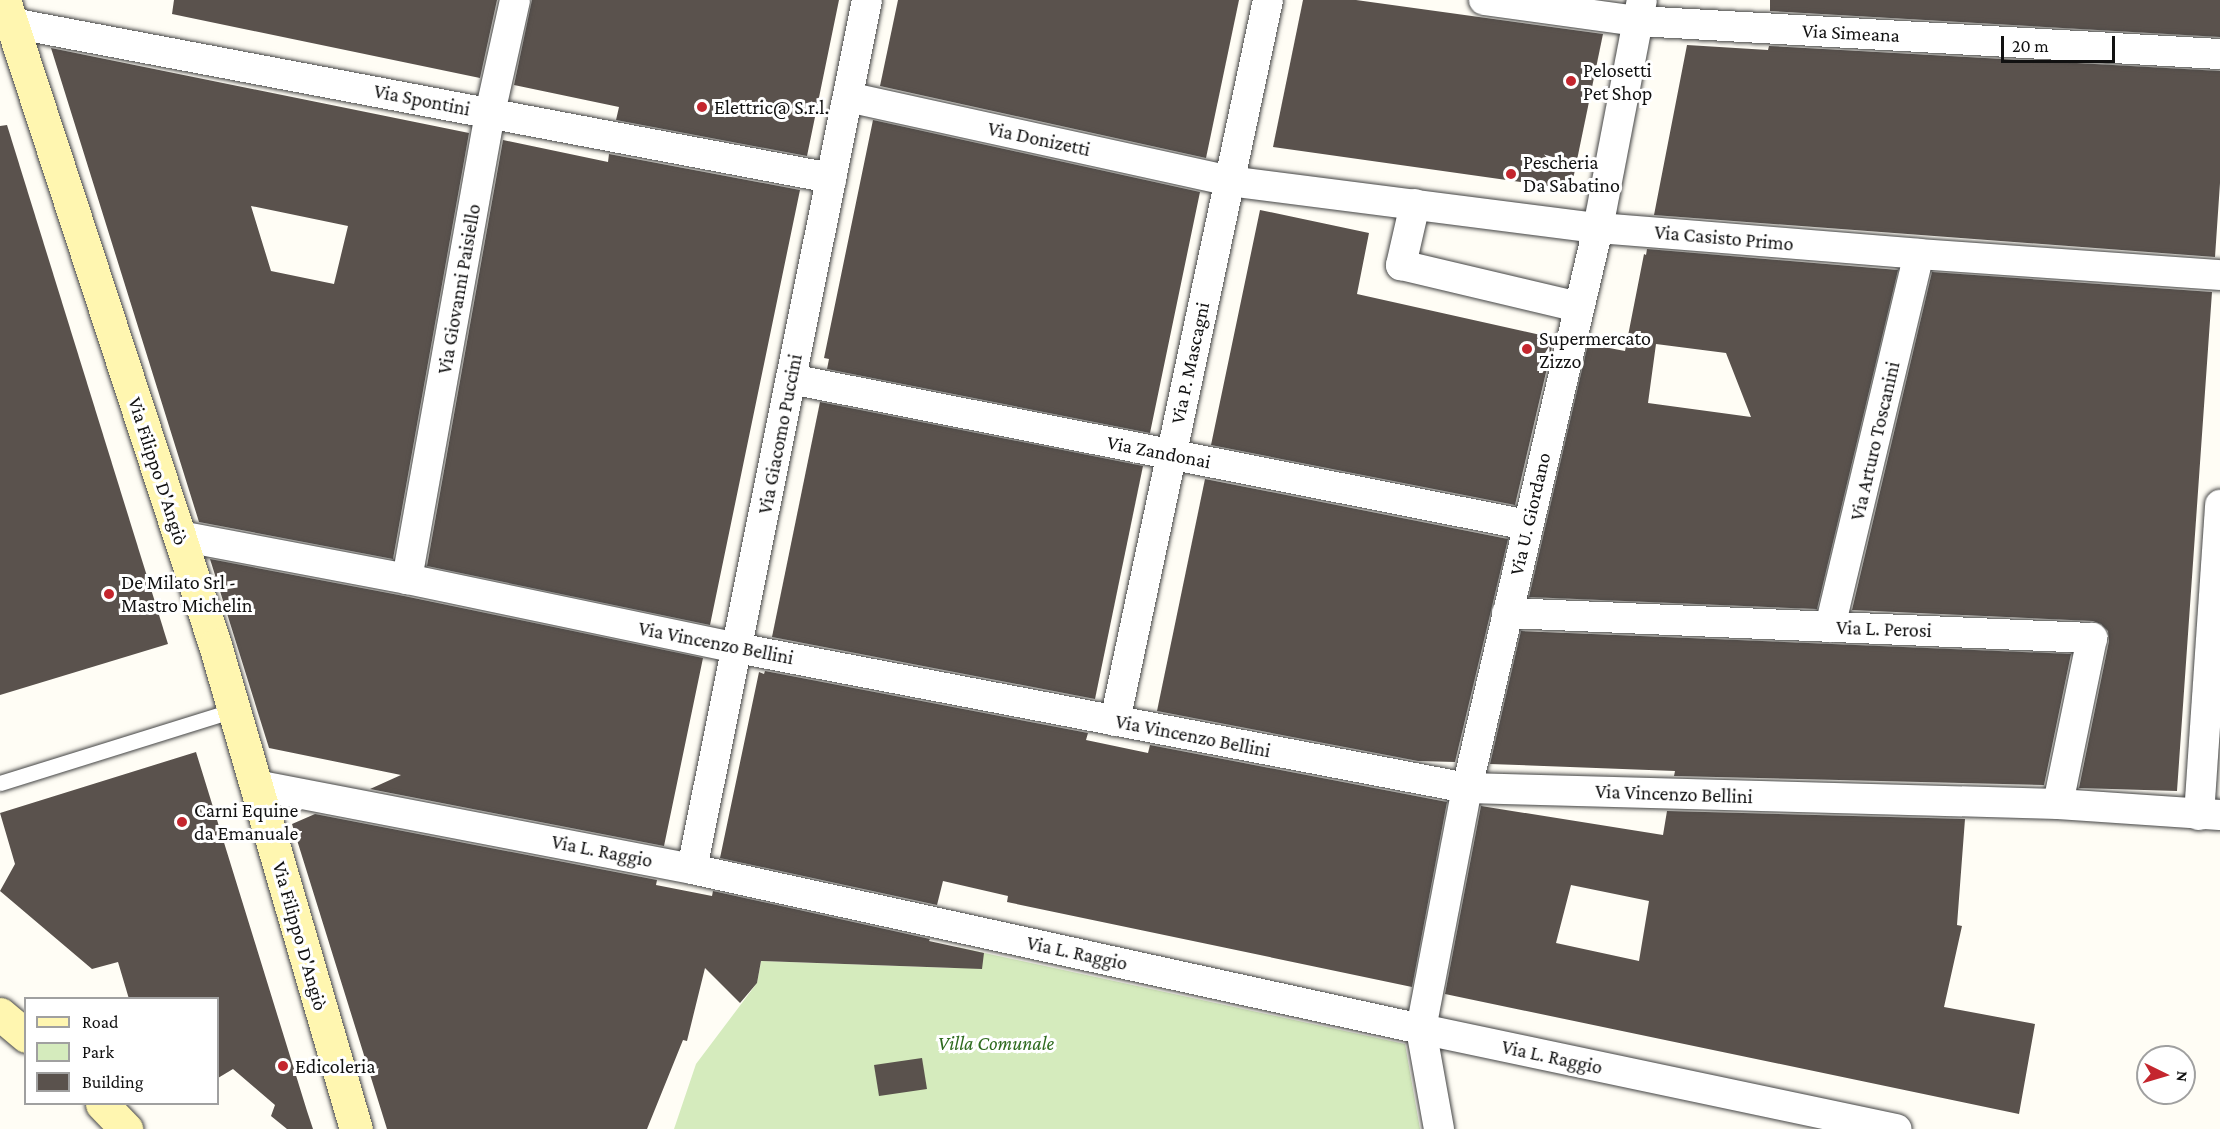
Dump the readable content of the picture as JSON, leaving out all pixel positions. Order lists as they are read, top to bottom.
{
  "streets": {
    "main road": ["Via Filippo D'Angiò"],
    "street": [
      "Via Simeana",
      "Via Spontini",
      "Via Donizetti",
      "Via Casisto Primo",
      "Via Giovanni Paisiello",
      "Via P. Mascagni",
      "Via Giacomo Puccini",
      "Via Arturo Toscanini",
      "Via Zandonai",
      "Via U. Giordano",
      "Via L. Perosi",
      "Via Vincenzo Bellini",
      "Via L. Raggio"
    ]
  },
  "crossings": [
    ["Via Simeana", "Via U. Giordano"],
    ["Via Spontini", "Via Giovanni Paisiello"],
    ["Via Spontini", "Via Giacomo Puccini"],
    ["Via Spontini", "Via Filippo D'Angiò"],
    ["Via Donizetti", "Via Casisto Primo"],
    ["Via Donizetti", "Via P. Mascagni"],
    ["Via Donizetti", "Via Giacomo Puccini"],
    ["Via Casisto Primo", "Via P. Mascagni"],
    ["Via Casisto Primo", "Via Arturo Toscanini"],
    ["Via Casisto Primo", "Via U. Giordano"],
    ["Via Giovanni Paisiello", "Via Vincenzo Bellini"],
    ["Via P. Mascagni", "Via Zandonai"],
    ["Via P. Mascagni", "Via Vincenzo Bellini"],
    ["Via Giacomo Puccini", "Via Zandonai"],
    ["Via Giacomo Puccini", "Via Vincenzo Bellini"],
    ["Via Giacomo Puccini", "Via L. Raggio"],
    ["Via Arturo Toscanini", "Via L. Perosi"],
    ["Via Zandonai", "Via U. Giordano"],
    ["Via Filippo D'Angiò", "Via Vincenzo Bellini"],
    ["Via Filippo D'Angiò", "Via L. Raggio"],
    ["Via U. Giordano", "Via L. Perosi"],
    ["Via U. Giordano", "Via Vincenzo Bellini"],
    ["Via U. Giordano", "Via L. Raggio"],
    ["Via L. Perosi", "Via Vincenzo Bellini"]
  ],
  "parks": ["Villa Comunale"],
  "places": [
    "Pelosetti Pet Shop",
    "Elettric@ S.r.l.",
    "Pescheria Da Sabatino",
    "Supermercato Zizzo",
    "De Milato Srl - Mastro Michelin",
    "Carni Equine da Emanuale",
    "Edicoleria"
  ],
  "legend": ["Road", "Park", "Building"],
  "scale_bar": "20 m",
  "north": "right"
}
